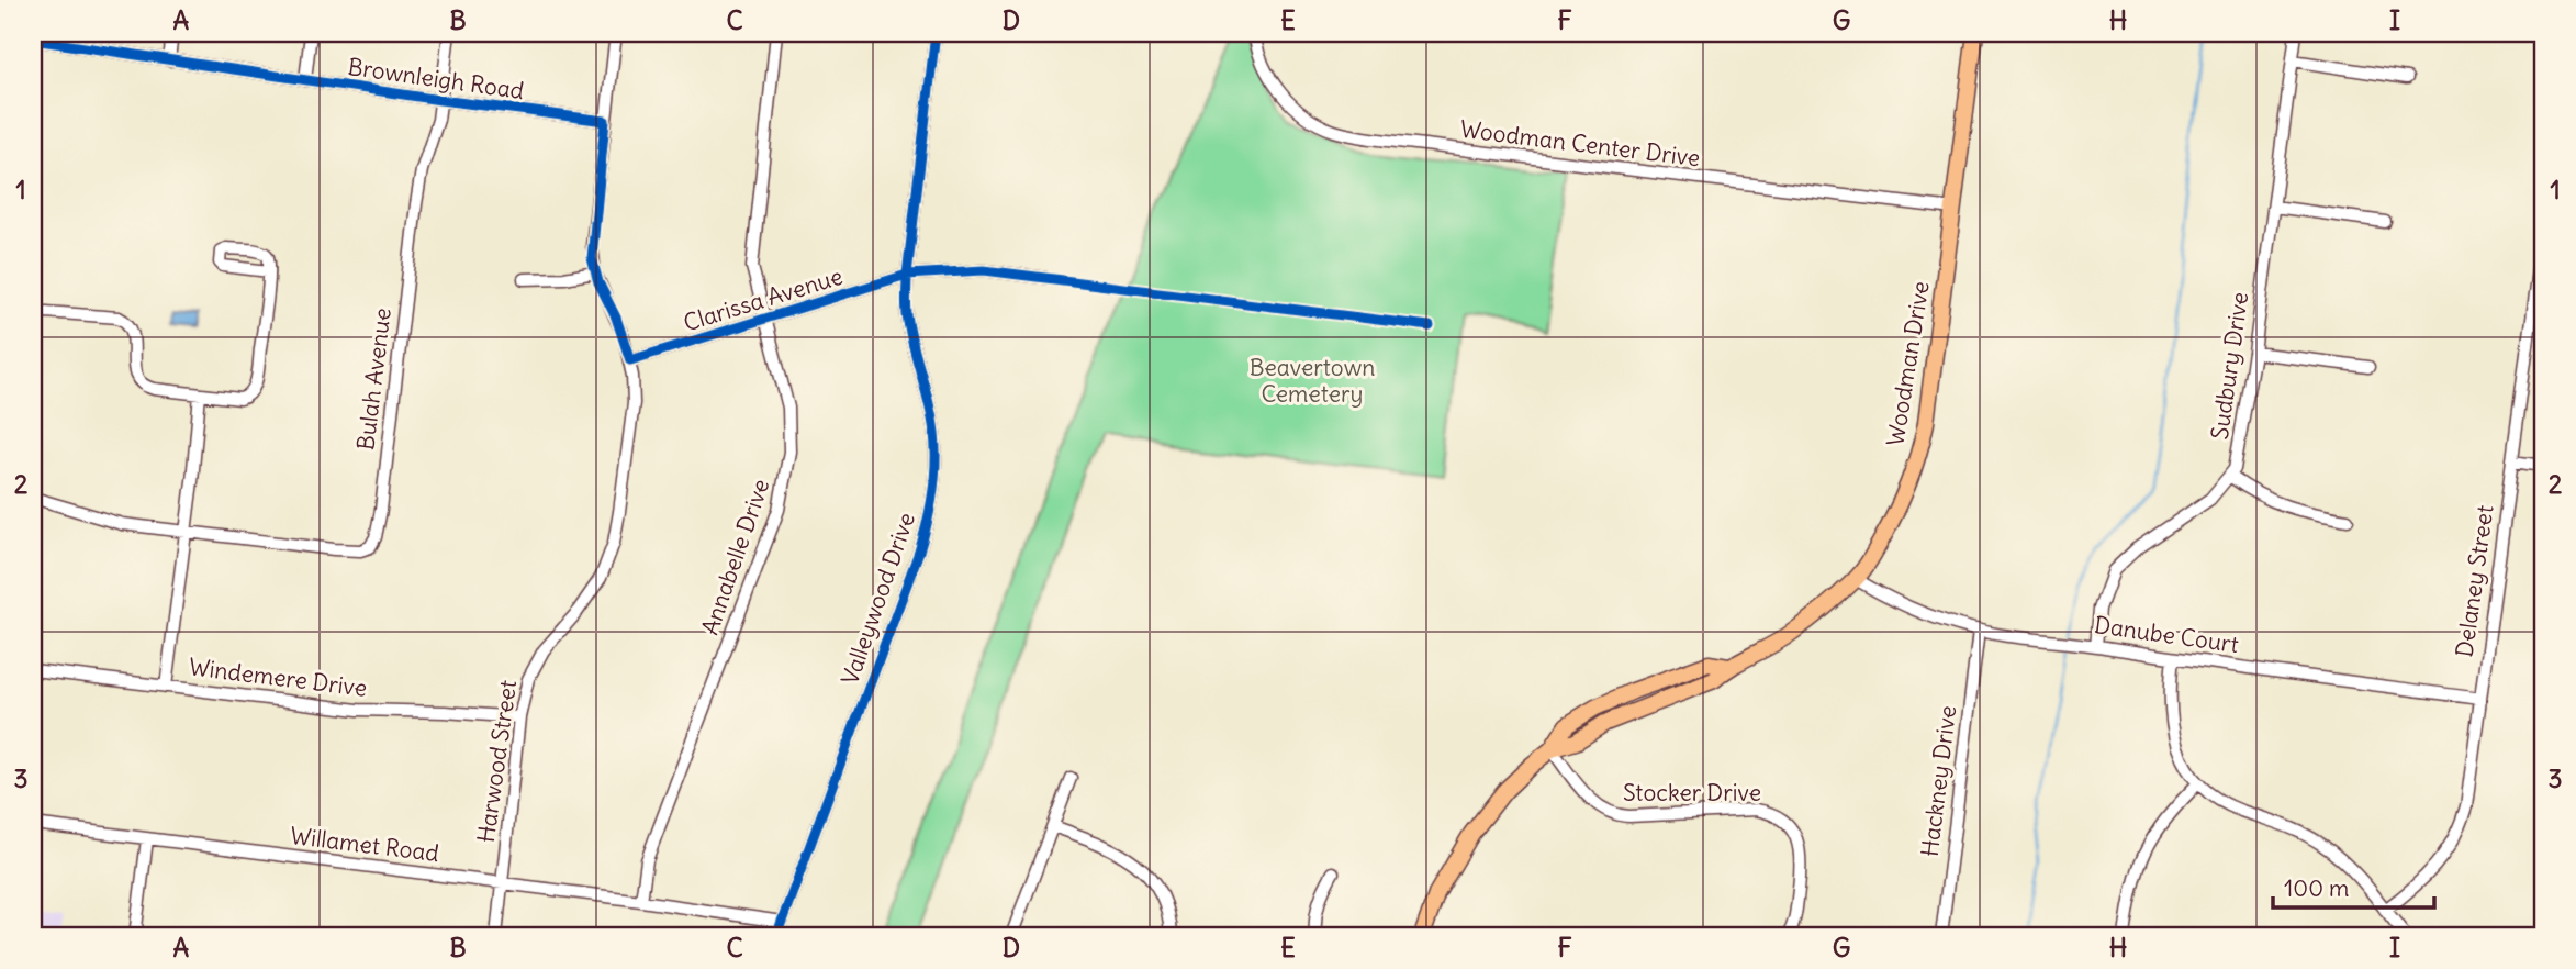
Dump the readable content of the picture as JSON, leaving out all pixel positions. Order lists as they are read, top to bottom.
{
  "streets": {
    "main road": ["Woodman Drive"],
    "street": [
      "Brownleigh Road",
      "Woodman Center Drive",
      "Clarissa Avenue",
      "Sudbury Drive",
      "Bulah Avenue",
      "Annabelle Drive",
      "Delaney Street",
      "Valleywood Drive",
      "Danube Court",
      "Windemere Drive",
      "Harwood Street",
      "Hackney Drive",
      "Stocker Drive",
      "Willamet Road"
    ]
  },
  "crossings": [
    ["Brownleigh Road", "Bulah Avenue"],
    ["Brownleigh Road", "Harwood Street"],
    ["Woodman Center Drive", "Woodman Drive"],
    ["Clarissa Avenue", "Annabelle Drive"],
    ["Clarissa Avenue", "Valleywood Drive"],
    ["Clarissa Avenue", "Harwood Street"],
    ["Woodman Drive", "Danube Court"],
    ["Woodman Drive", "Stocker Drive"],
    ["Sudbury Drive", "Danube Court"],
    ["Annabelle Drive", "Willamet Road"],
    ["Delaney Street", "Danube Court"],
    ["Valleywood Drive", "Willamet Road"],
    ["Danube Court", "Hackney Drive"],
    ["Windemere Drive", "Harwood Street"],
    ["Harwood Street", "Willamet Road"]
  ],
  "parks": ["Beavertown Cemetery"],
  "scale_bar": "100 m",
  "grid": {
    "columns": [
      "A",
      "B",
      "C",
      "D",
      "E",
      "F",
      "G",
      "H",
      "I"
    ],
    "rows": ["1", "2", "3"]
  }
}
